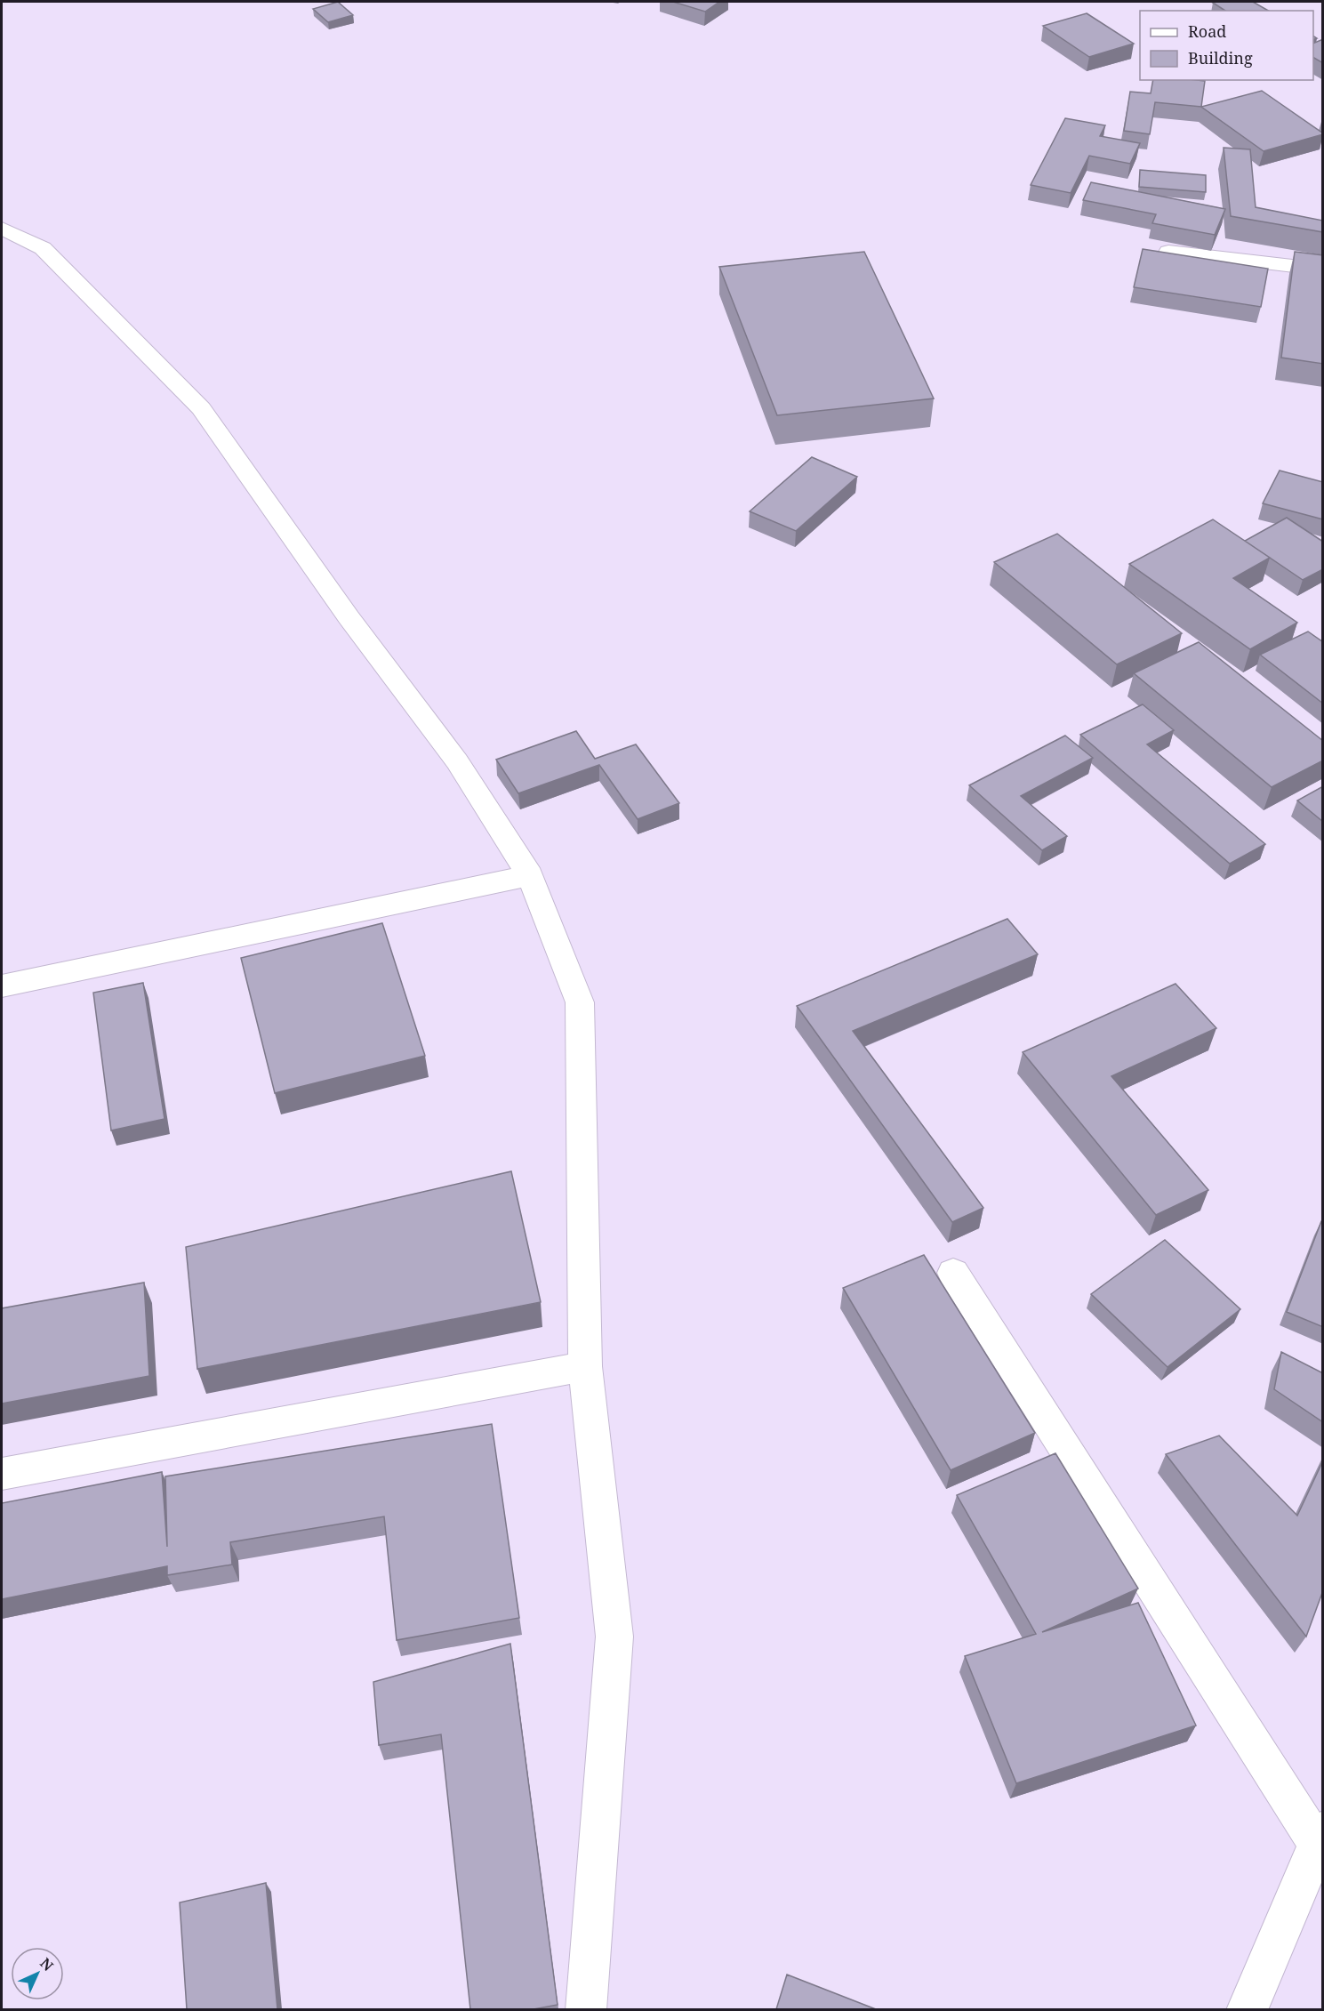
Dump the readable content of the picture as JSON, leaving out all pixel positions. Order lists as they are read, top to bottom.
{
  "legend": ["Road", "Building"],
  "north": "top right"
}
